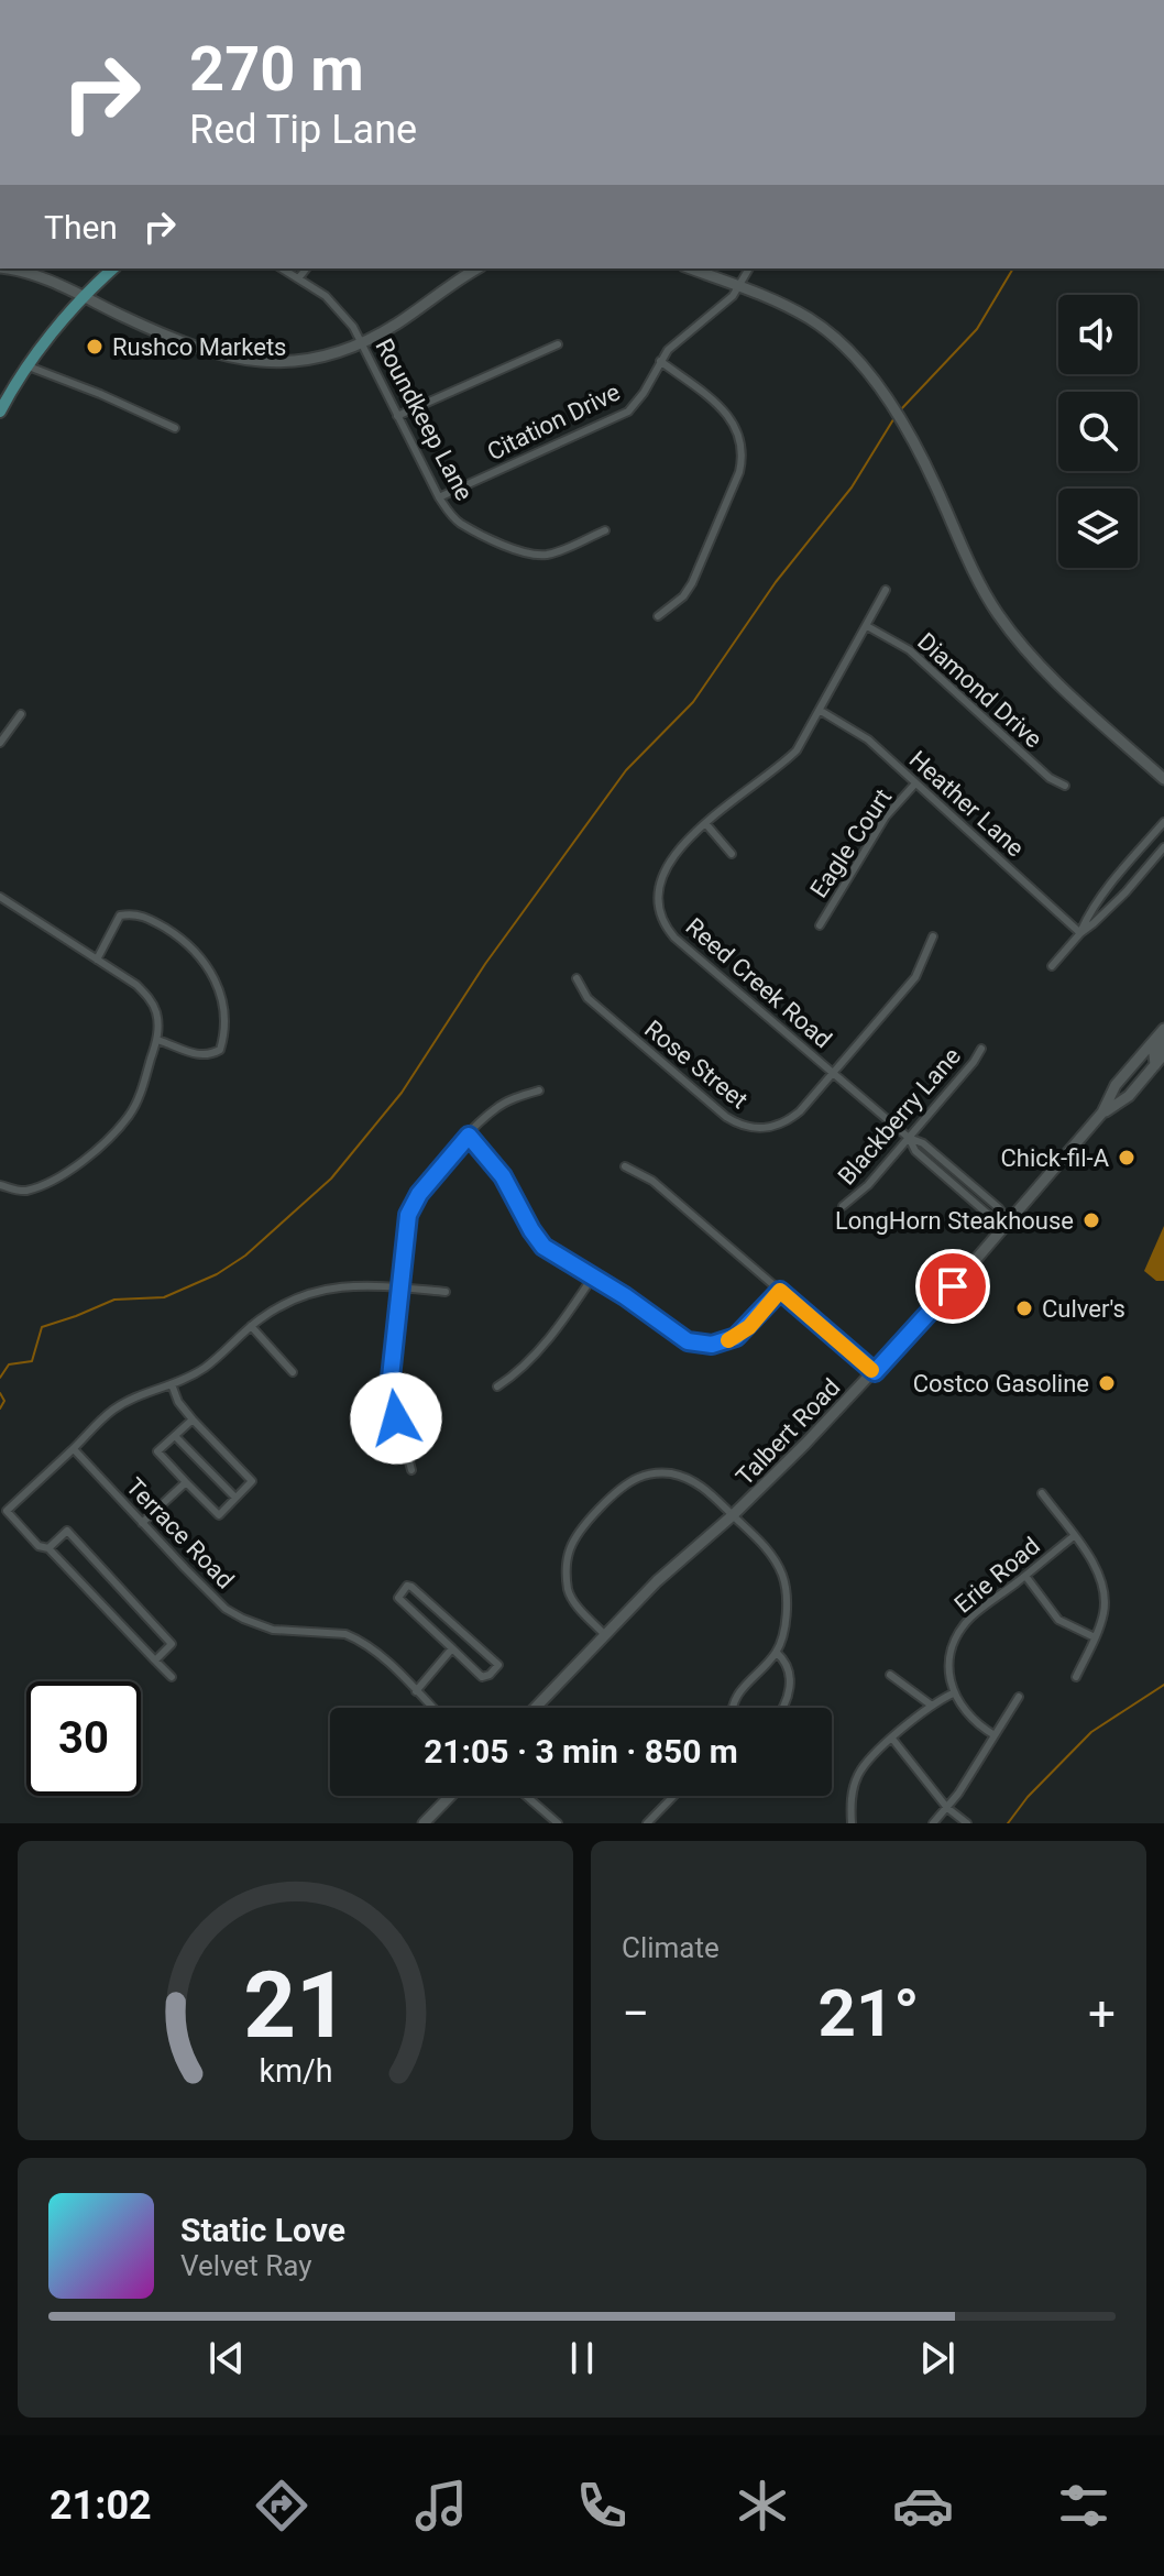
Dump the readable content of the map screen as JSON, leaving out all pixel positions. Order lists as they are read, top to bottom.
{
  "streets": {
    "street": [
      "Roundkeep Lane",
      "Citation Drive",
      "Diamond Drive",
      "Heather Lane",
      "Eagle Court",
      "Reed Creek Road",
      "Rose Street",
      "Blackberry Lane",
      "Talbert Road",
      "Terrace Road",
      "Erie Road"
    ]
  },
  "crossings": [
    ["Roundkeep Lane", "Citation Drive"],
    ["Diamond Drive", "Reed Creek Road"],
    ["Heather Lane", "Eagle Court"],
    ["Heather Lane", "Reed Creek Road"],
    ["Reed Creek Road", "Rose Street"],
    ["Reed Creek Road", "Blackberry Lane"],
    ["Reed Creek Road", "Talbert Road"]
  ],
  "places": [
    "Rushco Markets",
    "Chick-fil-A",
    "LongHorn Steakhouse",
    "Culver's",
    "Costco Gasoline"
  ],
  "page": {
    "turn": ["270 m", "Red Tip Lane"],
    "then": "Then",
    "limit": "30",
    "trip": "21:05 · 3 min · 850 m",
    "tile": "Climate",
    "heat": ["−", "21°", "+"],
    "song": ["Static Love", "Velvet Ray"],
    "tabs": "21:02",
    "gauge": ["21", "km/h"]
  }
}
